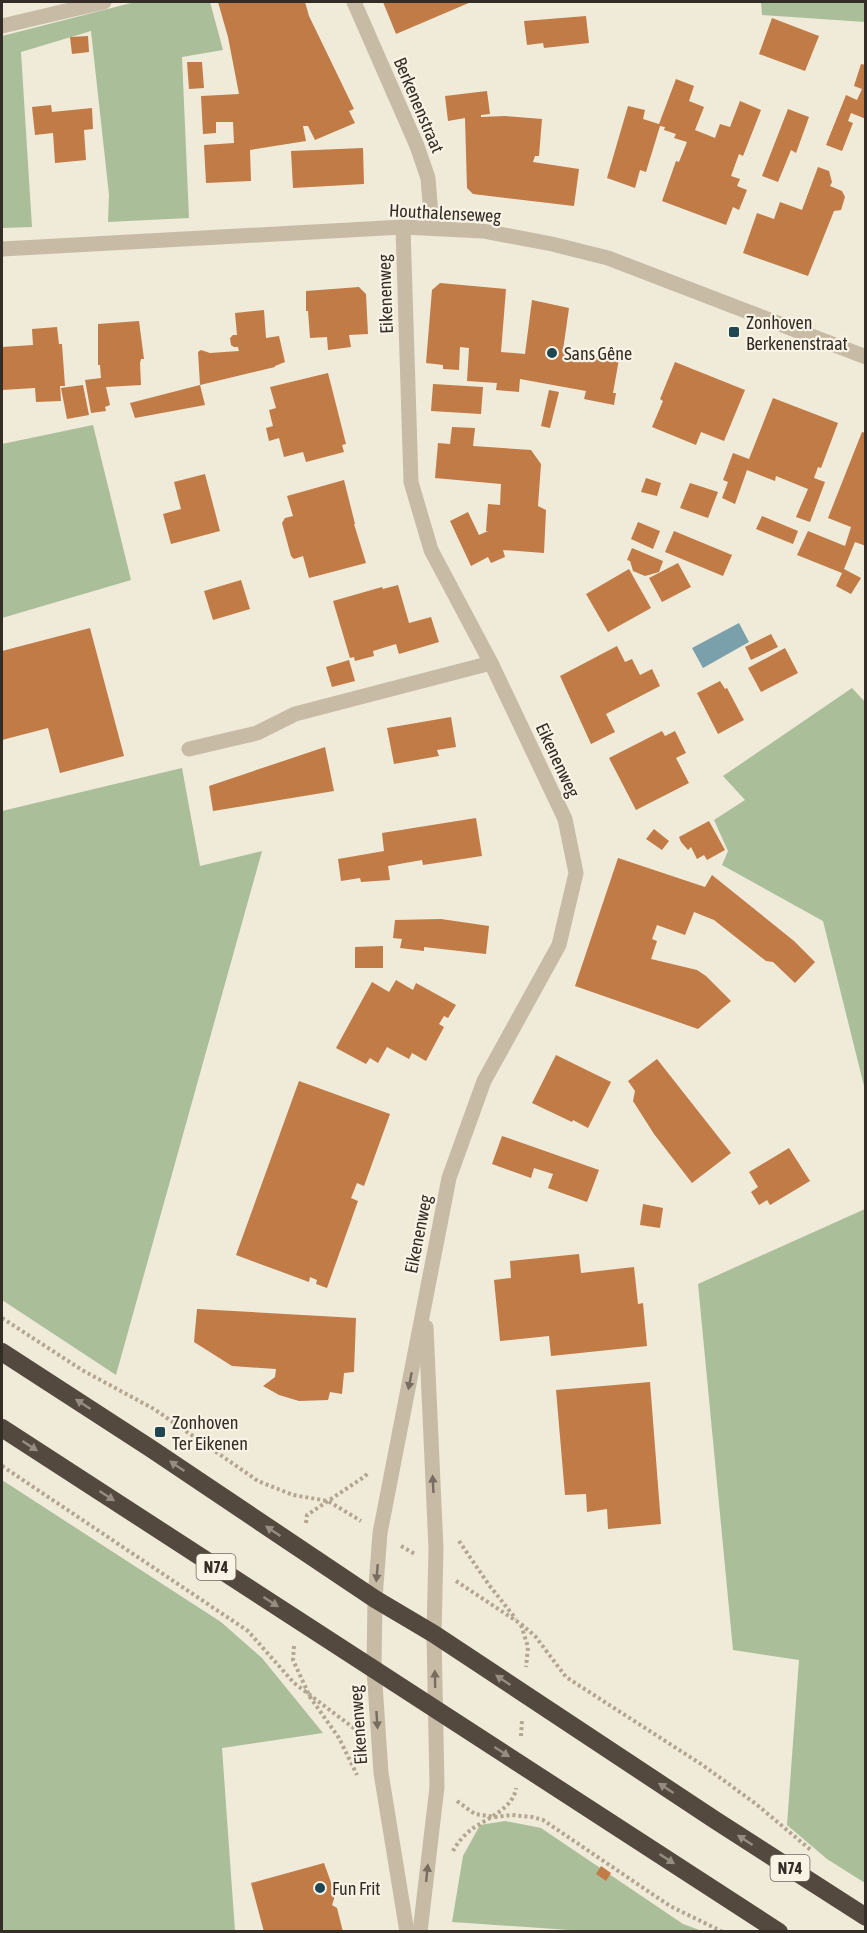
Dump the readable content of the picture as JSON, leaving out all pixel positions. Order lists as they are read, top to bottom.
{
  "streets": {
    "highway": ["N74"],
    "street": ["Berkenenstraat", "Houthalenseweg", "Eikenenweg"]
  },
  "crossings": [
    ["Berkenenstraat", "Houthalenseweg"],
    ["Houthalenseweg", "Eikenenweg"],
    ["Eikenenweg", "N74"]
  ],
  "places": {
    "transit": ["Zonhoven Berkenenstraat", "Zonhoven Ter Eikenen"],
    "other": ["Sans Gêne", "Fun Frit"]
  }
}
